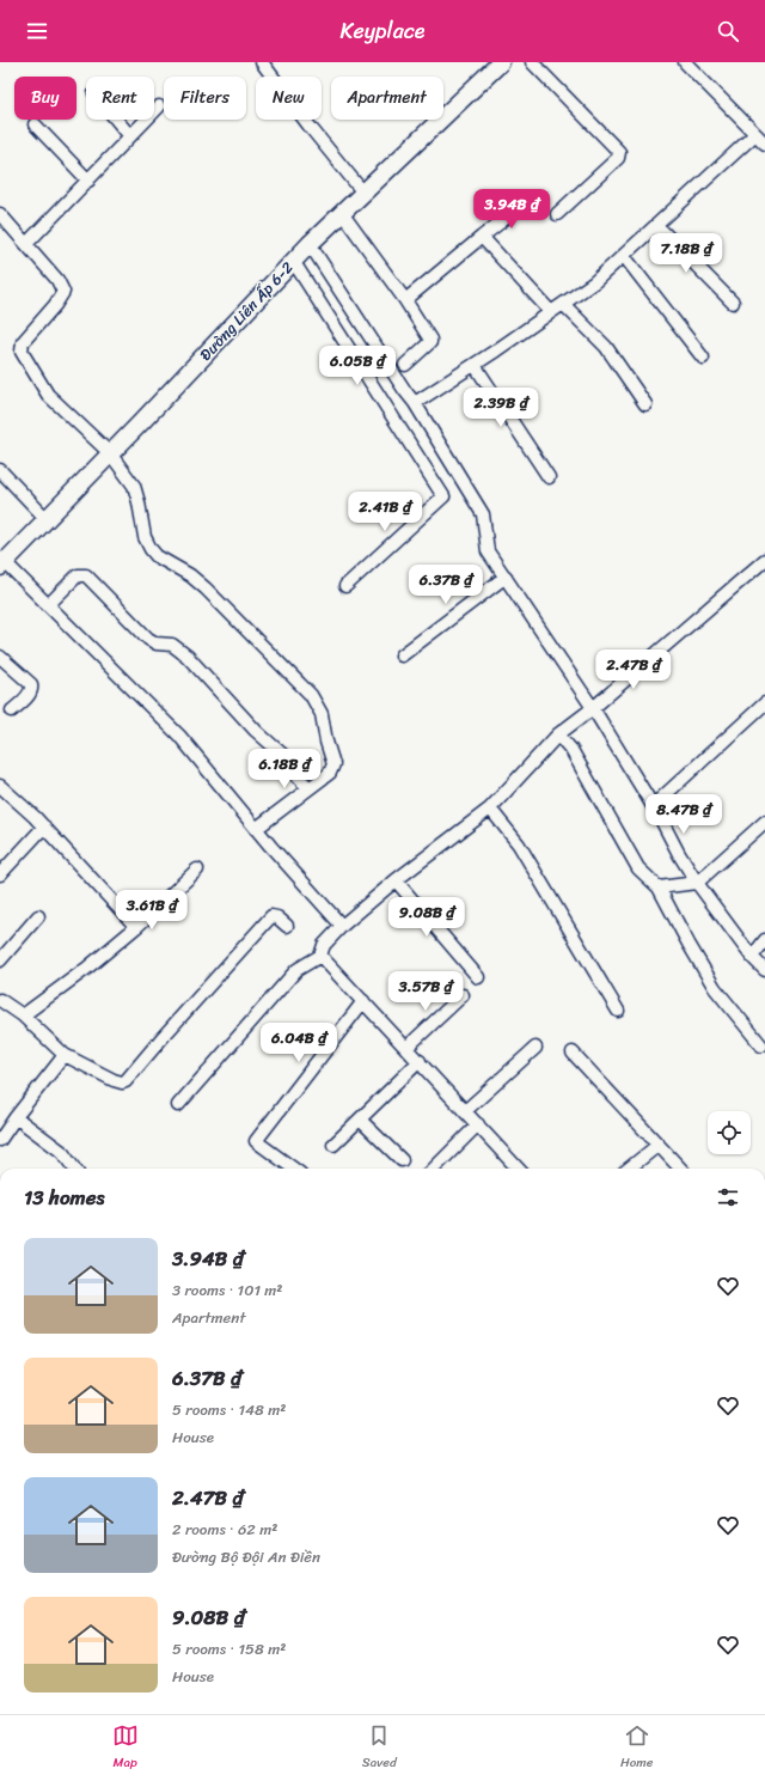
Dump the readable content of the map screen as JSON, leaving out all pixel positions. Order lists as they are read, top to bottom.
{
  "streets": {
    "street": ["Đường Liên Ấp 6-2"]
  },
  "page": {
    "header": "Keyplace",
    "chip": [
      "Buy",
      "Rent",
      "Filters",
      "New",
      "Apartment"
    ],
    "price": [
      "3.94B ₫",
      "7.18B ₫",
      "6.05B ₫",
      "2.39B ₫",
      "2.41B ₫",
      "6.37B ₫",
      "2.47B ₫",
      "6.18B ₫",
      "8.47B ₫",
      "3.61B ₫",
      "9.08B ₫",
      "3.57B ₫",
      "6.04B ₫"
    ],
    "heading": "13 homes",
    "list": [
      {
        "name": "3.94B ₫",
        "note": "3 rooms · 101 m² · Apartment"
      },
      {
        "name": "6.37B ₫",
        "note": "5 rooms · 148 m² · House"
      },
      {
        "name": "2.47B ₫",
        "note": "2 rooms · 62 m² · Đường Bộ Đội An Điền"
      },
      {
        "name": "9.08B ₫",
        "note": "5 rooms · 158 m² · House"
      }
    ],
    "tabs": ["Map", "Saved", "Home"]
  }
}
